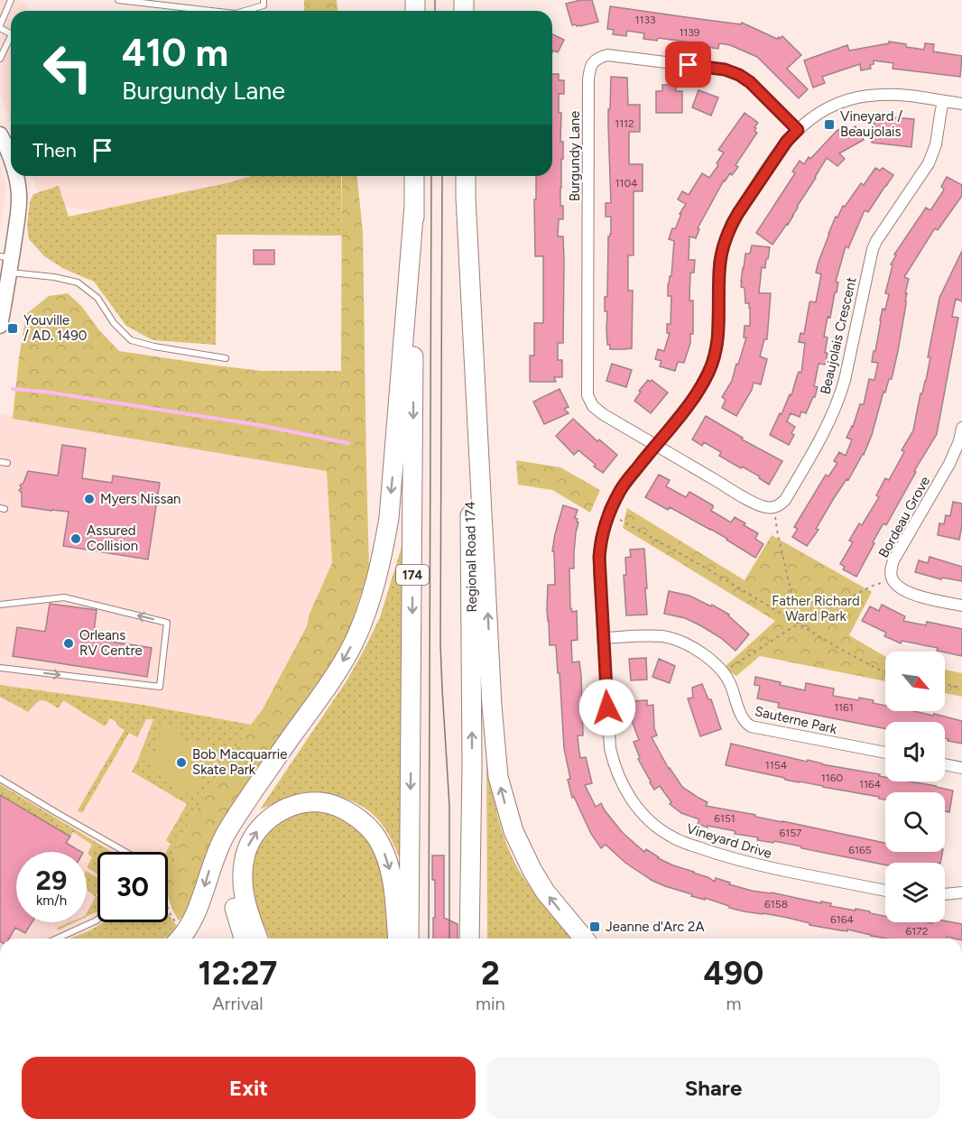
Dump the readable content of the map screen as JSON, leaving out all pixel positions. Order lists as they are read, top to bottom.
{
  "streets": {
    "highway": ["Regional Road 174", "174"],
    "street": [
      "Burgundy Lane",
      "Beaujolais Crescent",
      "Bordeau Grove",
      "Sauterne Park",
      "Vineyard Drive"
    ]
  },
  "crossings": [
    ["Burgundy Lane", "Vineyard Drive"],
    ["Beaujolais Crescent", "Vineyard Drive"],
    ["Sauterne Park", "Vineyard Drive"]
  ],
  "parks": ["Father Richard Ward Park"],
  "places": {
    "transit": ["Vineyard / Beaujolais", "Youville / AD. 1490", "Jeanne d'Arc 2A"],
    "other": [
      "Myers Nissan",
      "Assured Collision",
      "Orleans RV Centre",
      "Bob Macquarrie Skate Park"
    ]
  },
  "house_numbers": [
    "1133",
    "1139",
    "1112",
    "1104",
    "1161",
    "1154",
    "1160",
    "1164",
    "6151",
    "6157",
    "6165",
    "6158",
    "6164",
    "6172"
  ],
  "north": "bottom right",
  "page": {
    "turn": ["410 m", "Burgundy Lane"],
    "then": "Then",
    "speed": "29 km/h",
    "limit": "30",
    "eta": [
      "12:27",
      "Arrival",
      "2",
      "min",
      "490",
      "m"
    ],
    "buttons": ["Exit", "Share"]
  }
}
